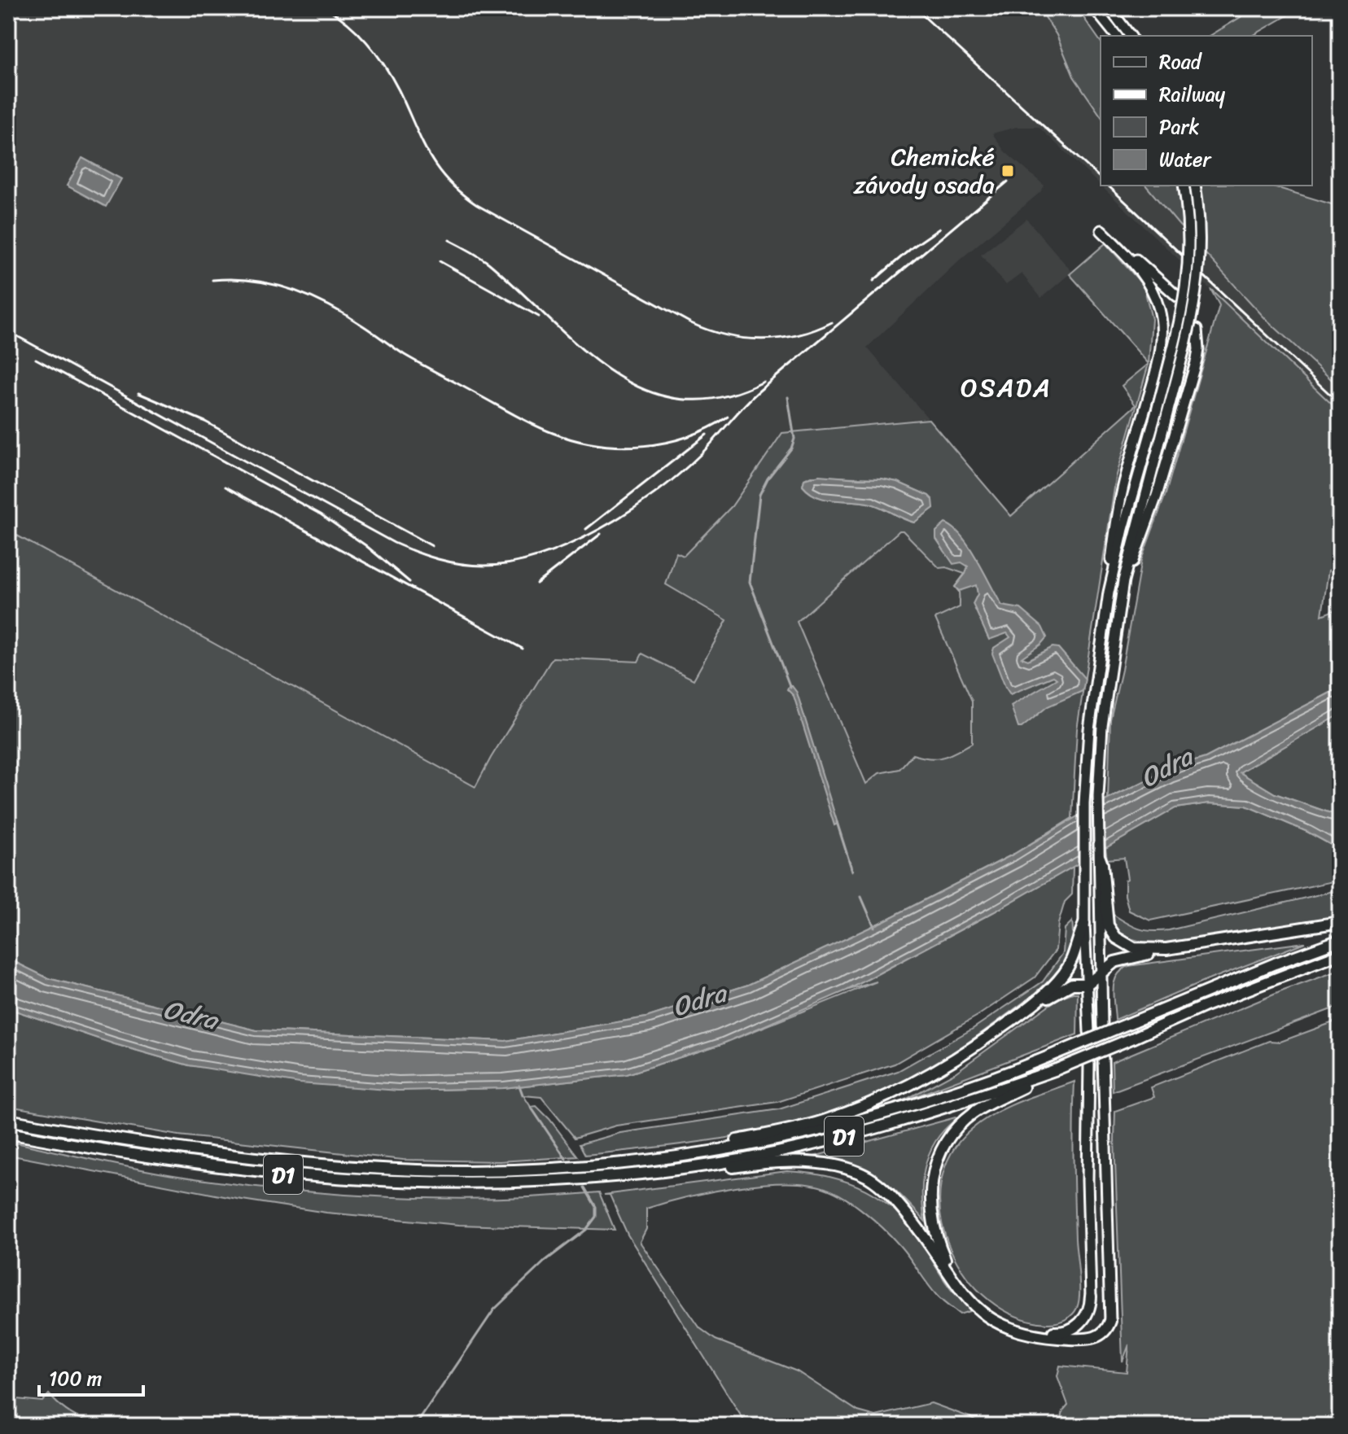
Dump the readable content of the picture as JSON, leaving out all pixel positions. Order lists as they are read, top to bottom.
{
  "streets": {
    "highway": ["D1"]
  },
  "districts": ["OSADA"],
  "water": ["Odra"],
  "places": {
    "transit": ["Chemické závody osada"]
  },
  "legend": [
    "Road",
    "Railway",
    "Park",
    "Water"
  ],
  "scale_bar": "100 m"
}
